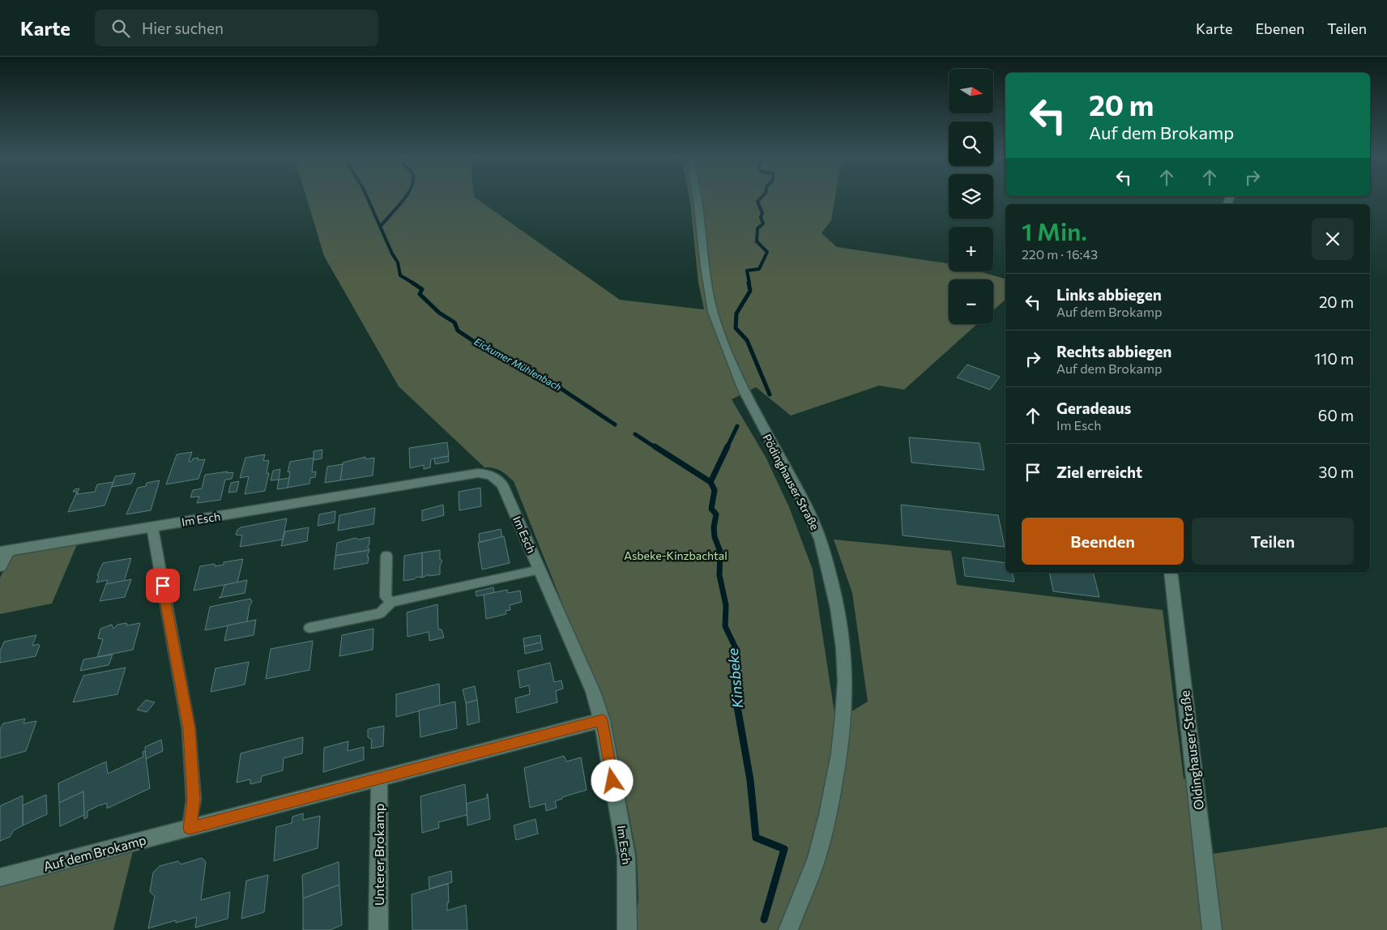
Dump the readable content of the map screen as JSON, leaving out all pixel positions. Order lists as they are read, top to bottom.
{
  "streets": {
    "street": [
      "Pödinghauser Straße",
      "Im Esch",
      "Oldinghauser Straße",
      "Auf dem Brokamp",
      "Unterer Brokamp"
    ]
  },
  "crossings": [
    ["Im Esch", "Auf dem Brokamp"],
    ["Auf dem Brokamp", "Unterer Brokamp"]
  ],
  "water": ["Eickumer Mühlenbach", "Kinsbeke"],
  "parks": ["Asbeke-Kinzbachtal"],
  "north": "right",
  "page": {
    "header": "Karte",
    "search": "Hier suchen",
    "nav": ["Karte", "Ebenen", "Teilen"],
    "map_buttons": ["+", "−"],
    "turn": ["20 m", "Auf dem Brokamp"],
    "heading": ["1 Min.", "220 m · 16:43"],
    "list": [
      {
        "name": "Links abbiegen",
        "note": "Auf dem Brokamp",
        "value": "20 m"
      },
      {
        "name": "Rechts abbiegen",
        "note": "Auf dem Brokamp",
        "value": "110 m"
      },
      {
        "name": "Geradeaus",
        "note": "Im Esch",
        "value": "60 m"
      },
      {
        "name": "Ziel erreicht",
        "value": "30 m"
      }
    ],
    "buttons": ["Beenden", "Teilen"]
  }
}
